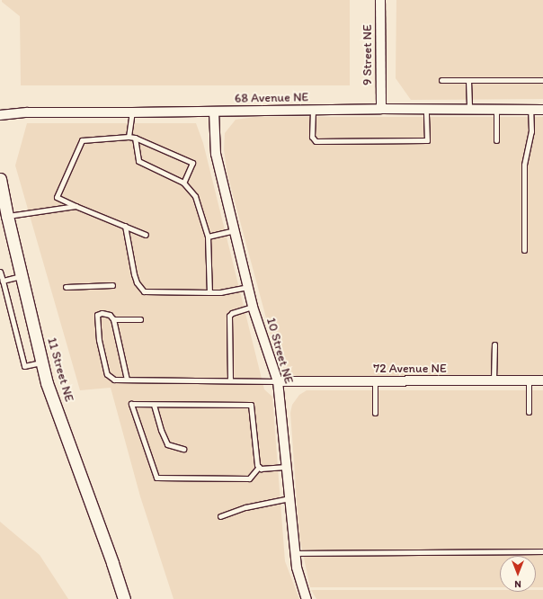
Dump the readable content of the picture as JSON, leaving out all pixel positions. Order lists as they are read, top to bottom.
{
  "streets": {
    "street": [
      "9 Street NE",
      "68 Avenue NE",
      "10 Street NE",
      "72 Avenue NE",
      "11 Street NE"
    ]
  },
  "crossings": [
    ["9 Street NE", "68 Avenue NE"],
    ["68 Avenue NE", "10 Street NE"],
    ["10 Street NE", "72 Avenue NE"]
  ],
  "north": "bottom"
}
